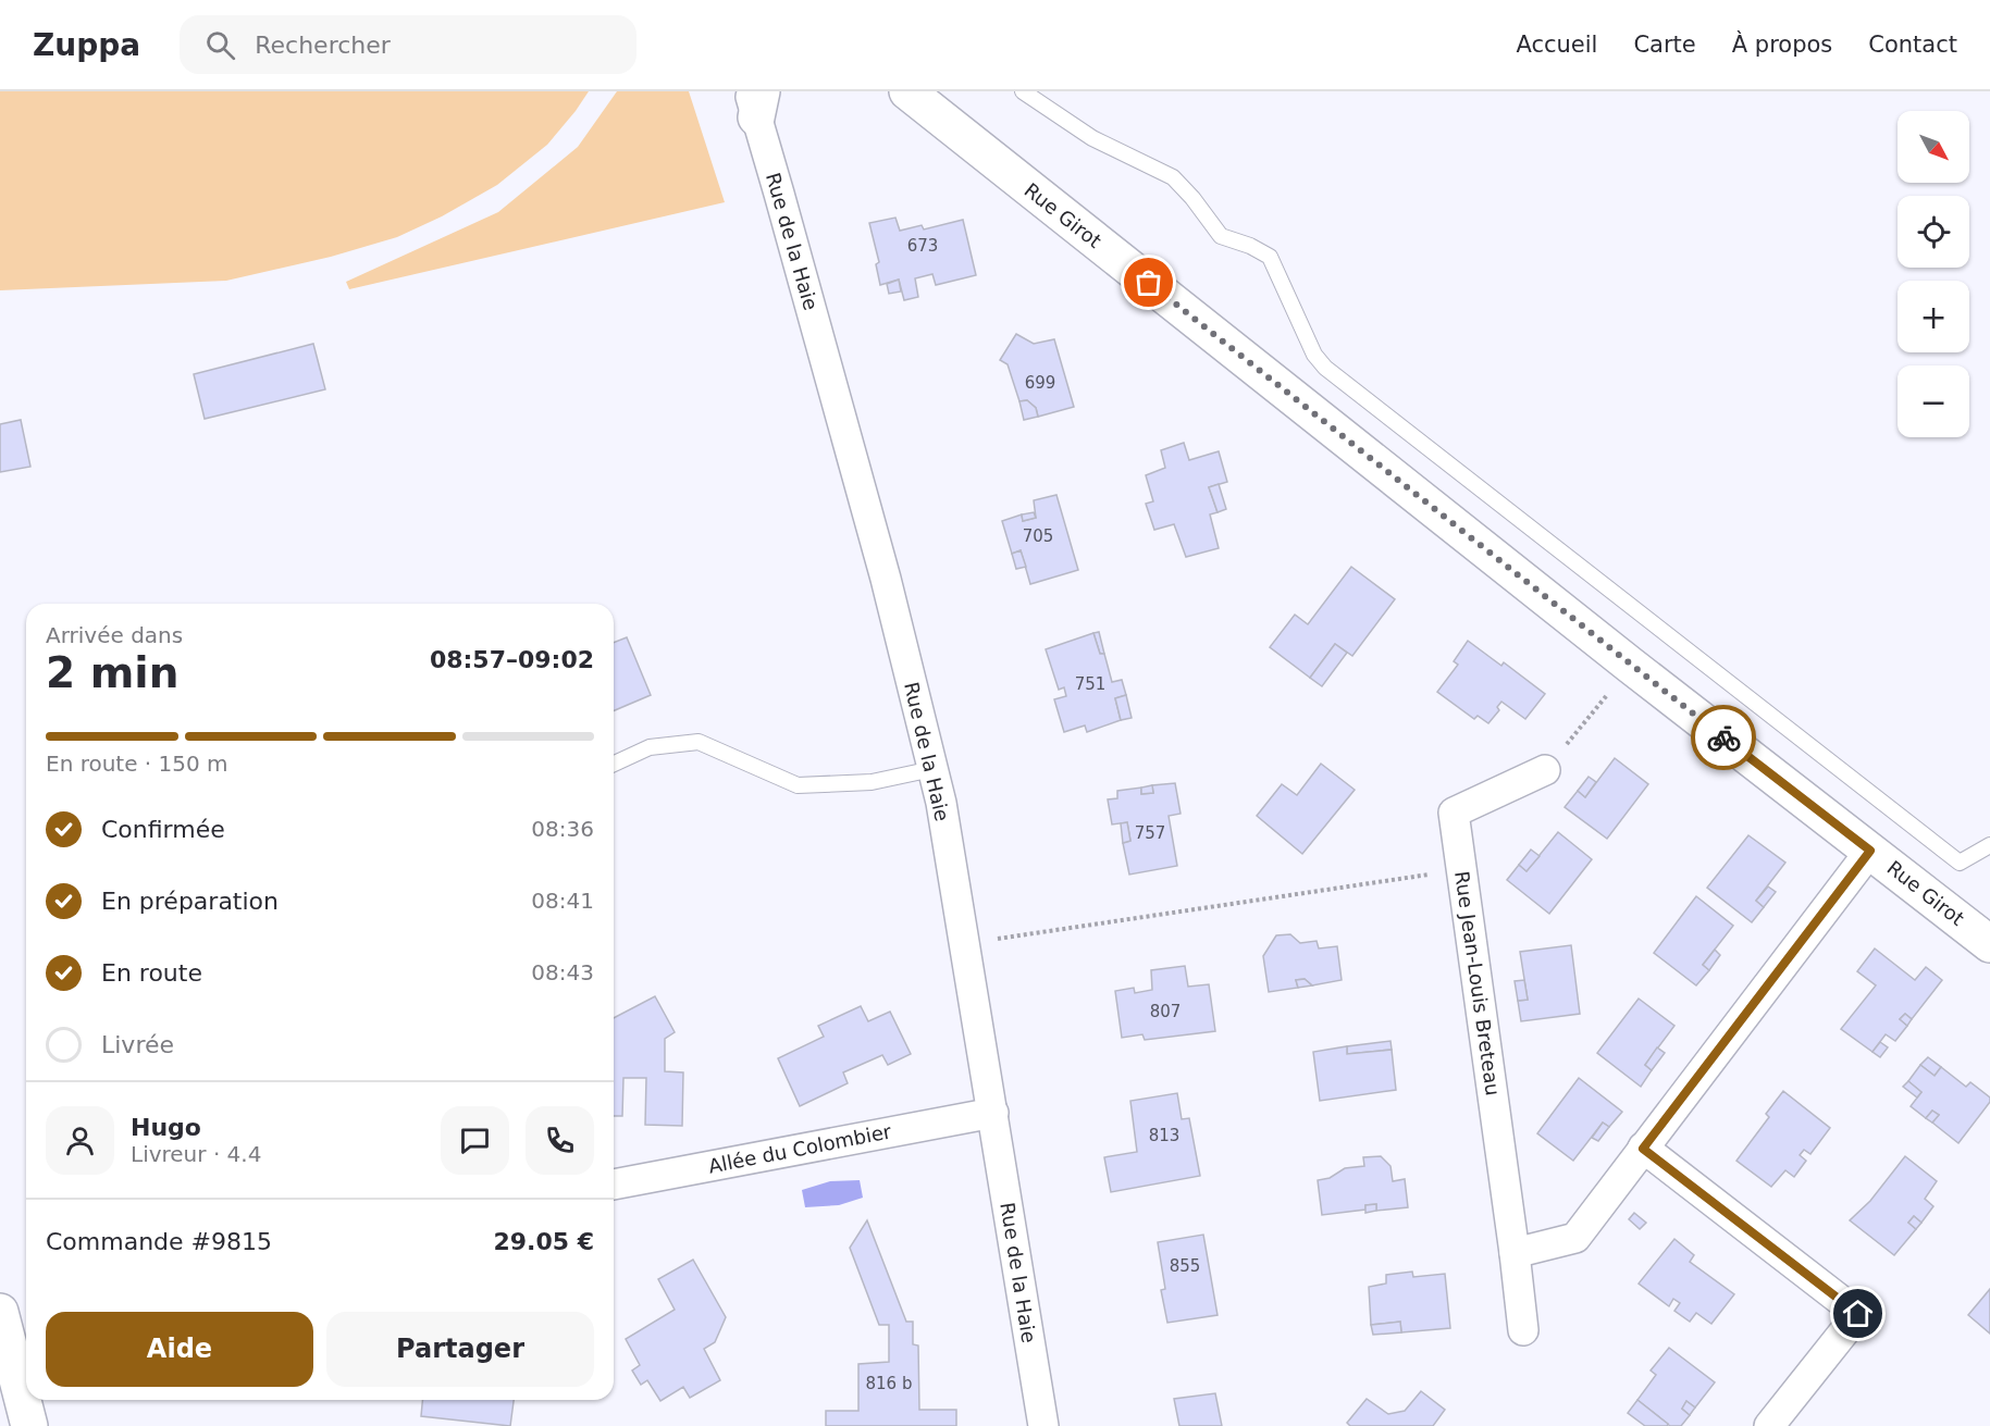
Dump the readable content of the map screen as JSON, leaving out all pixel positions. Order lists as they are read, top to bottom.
{
  "streets": {
    "street": [
      "Rue Girot",
      "Rue de la Haie",
      "Rue Jean-Louis Breteau",
      "Allée du Colombier"
    ]
  },
  "crossings": [
    ["Rue de la Haie", "Allée du Colombier"]
  ],
  "house_numbers": [
    "673",
    "699",
    "705",
    "751",
    "757",
    "807",
    "813",
    "855",
    "816 b"
  ],
  "north": "bottom right",
  "page": {
    "header": "Zuppa",
    "search": "Rechercher",
    "nav": [
      "Accueil",
      "Carte",
      "À propos",
      "Contact"
    ],
    "map_buttons": ["+", "−"],
    "heading": ["2 min", "Arrivée dans", "08:57–09:02"],
    "panel": [
      "Hugo",
      "Livreur · 4.4",
      "Commande #9815",
      "29.05 €"
    ],
    "bar": "En route · 150 m",
    "list": [
      ["Confirmée", "08:36"],
      ["En préparation", "08:41"],
      ["En route", "08:43"],
      "Livrée"
    ],
    "buttons": ["Aide", "Partager"]
  }
}
